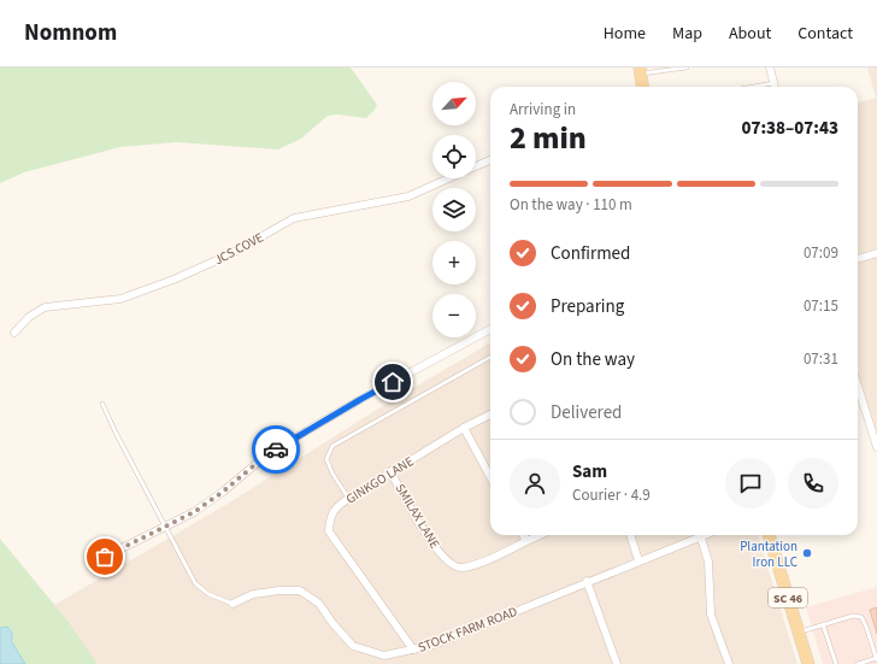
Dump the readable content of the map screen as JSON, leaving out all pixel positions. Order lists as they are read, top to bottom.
{
  "streets": {
    "main road": ["SC 46"],
    "street": [
      "JCS COVE",
      "GINKGO LANE",
      "SMILAX LANE",
      "STOCK FARM ROAD"
    ]
  },
  "crossings": [
    ["GINKGO LANE", "SMILAX LANE"],
    ["GINKGO LANE", "STOCK FARM ROAD"]
  ],
  "places": ["Plantation Iron LLC"],
  "north": "top right",
  "page": {
    "header": "Nomnom",
    "nav": [
      "Home",
      "Map",
      "About",
      "Contact"
    ],
    "map_buttons": ["+", "−"],
    "heading": ["2 min", "Arriving in", "07:38–07:43"],
    "panel": ["Sam", "Courier · 4.9"],
    "bar": "On the way · 110 m",
    "list": [
      ["Confirmed", "07:09"],
      ["Preparing", "07:15"],
      ["On the way", "07:31"],
      "Delivered"
    ]
  }
}
